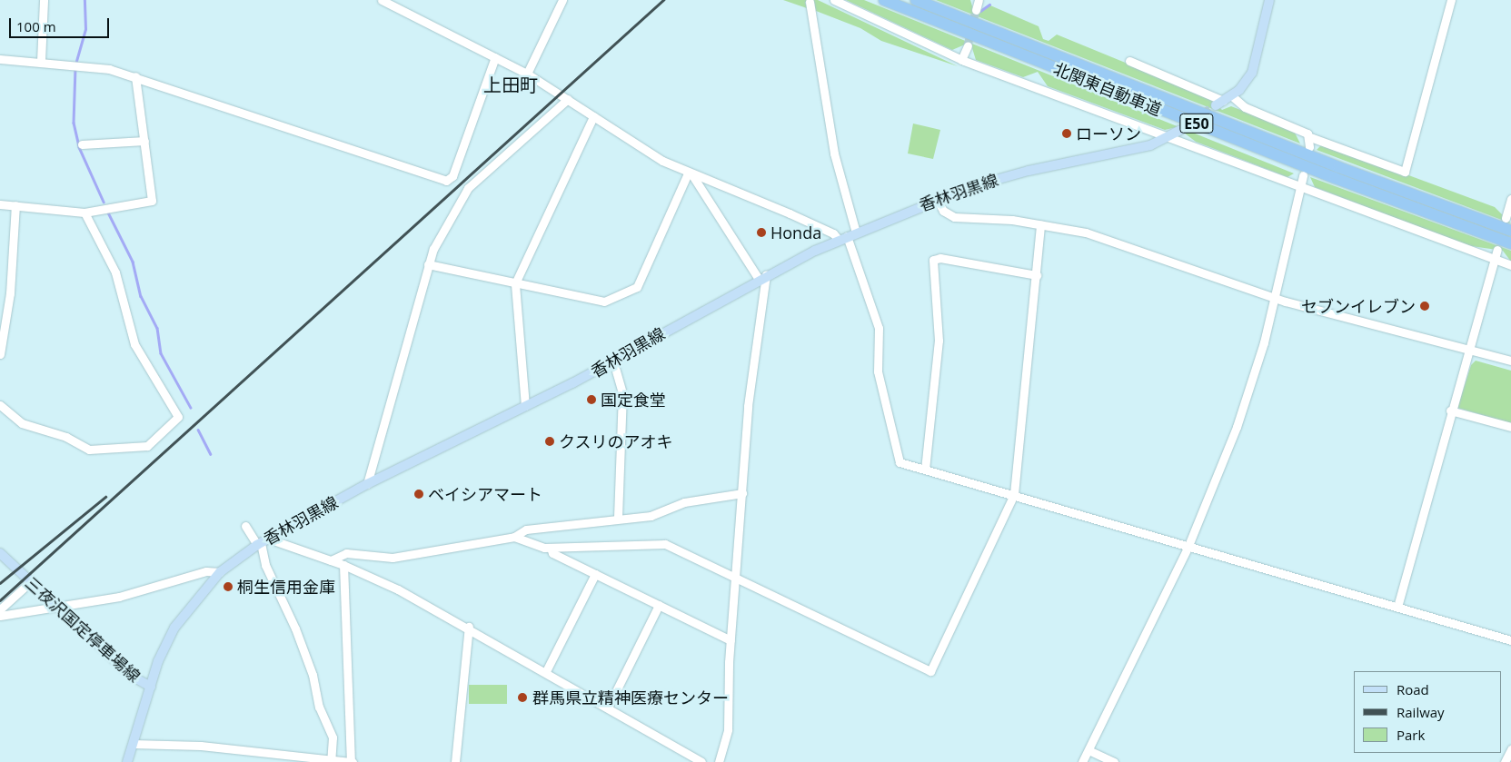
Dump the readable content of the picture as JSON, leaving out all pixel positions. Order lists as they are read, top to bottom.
{
  "streets": {
    "highway": ["北関東自動車道", "E50"],
    "main road": ["香林羽黒線", "三夜沢国定停車場線"]
  },
  "crossings": [
    ["香林羽黒線", "三夜沢国定停車場線"]
  ],
  "districts": ["上田町"],
  "places": [
    "ローソン",
    "Honda",
    "セブンイレブン",
    "国定食堂",
    "クスリのアオキ",
    "ベイシアマート",
    "桐生信用金庫",
    "群馬県立精神医療センター"
  ],
  "legend": ["Road", "Railway", "Park"],
  "scale_bar": "100 m"
}
